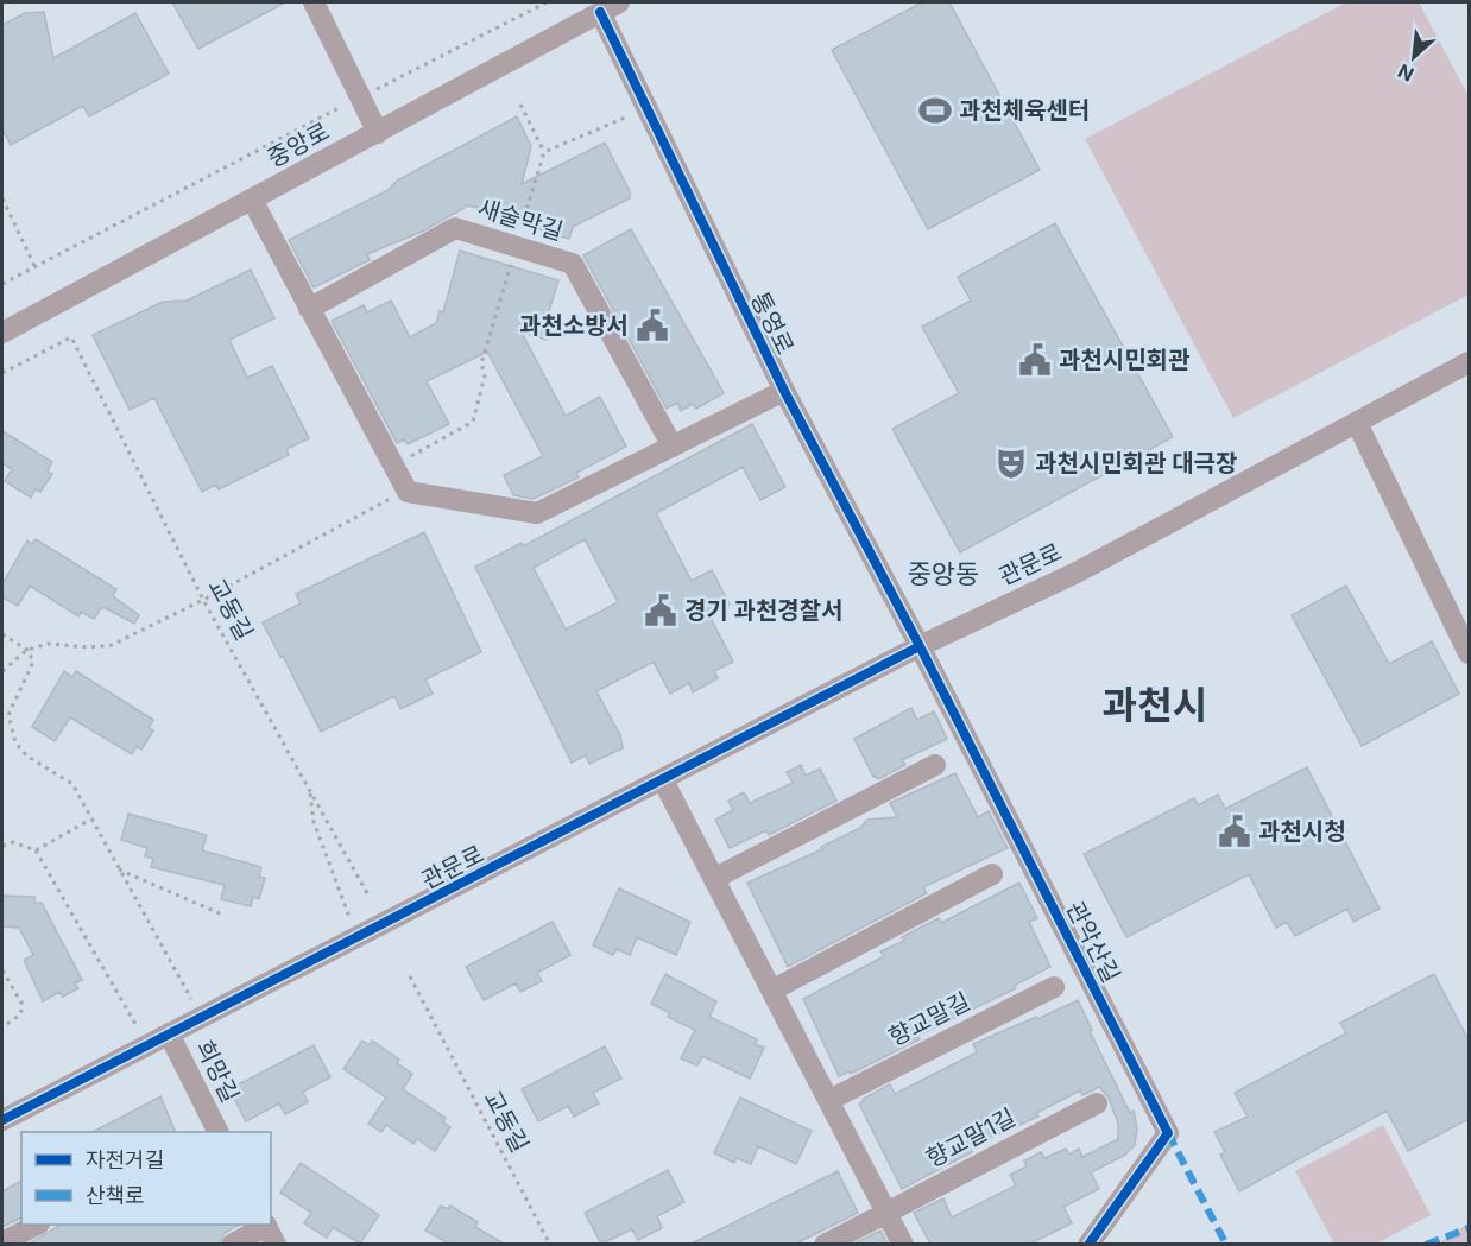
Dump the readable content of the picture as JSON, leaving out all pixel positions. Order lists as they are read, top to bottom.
{
  "streets": {
    "street": [
      "중앙로",
      "새술막길",
      "통영로",
      "관문로",
      "관악산길",
      "향교말길",
      "희망길",
      "향교말1길"
    ],
    "path": ["교동길"]
  },
  "crossings": [
    ["중앙로", "통영로"],
    ["통영로", "관문로"],
    ["통영로", "관악산길"],
    ["관문로", "관악산길"],
    ["관문로", "희망길"]
  ],
  "districts": ["중앙동", "과천시"],
  "places": {
    "sports": ["과천체육센터"],
    "public building": [
      "과천소방서",
      "과천시민회관",
      "경기 과천경찰서",
      "과천시청"
    ],
    "theatre": ["과천시민회관 대극장"]
  },
  "legend": ["자전거길", "산책로"],
  "north": "bottom left"
}
